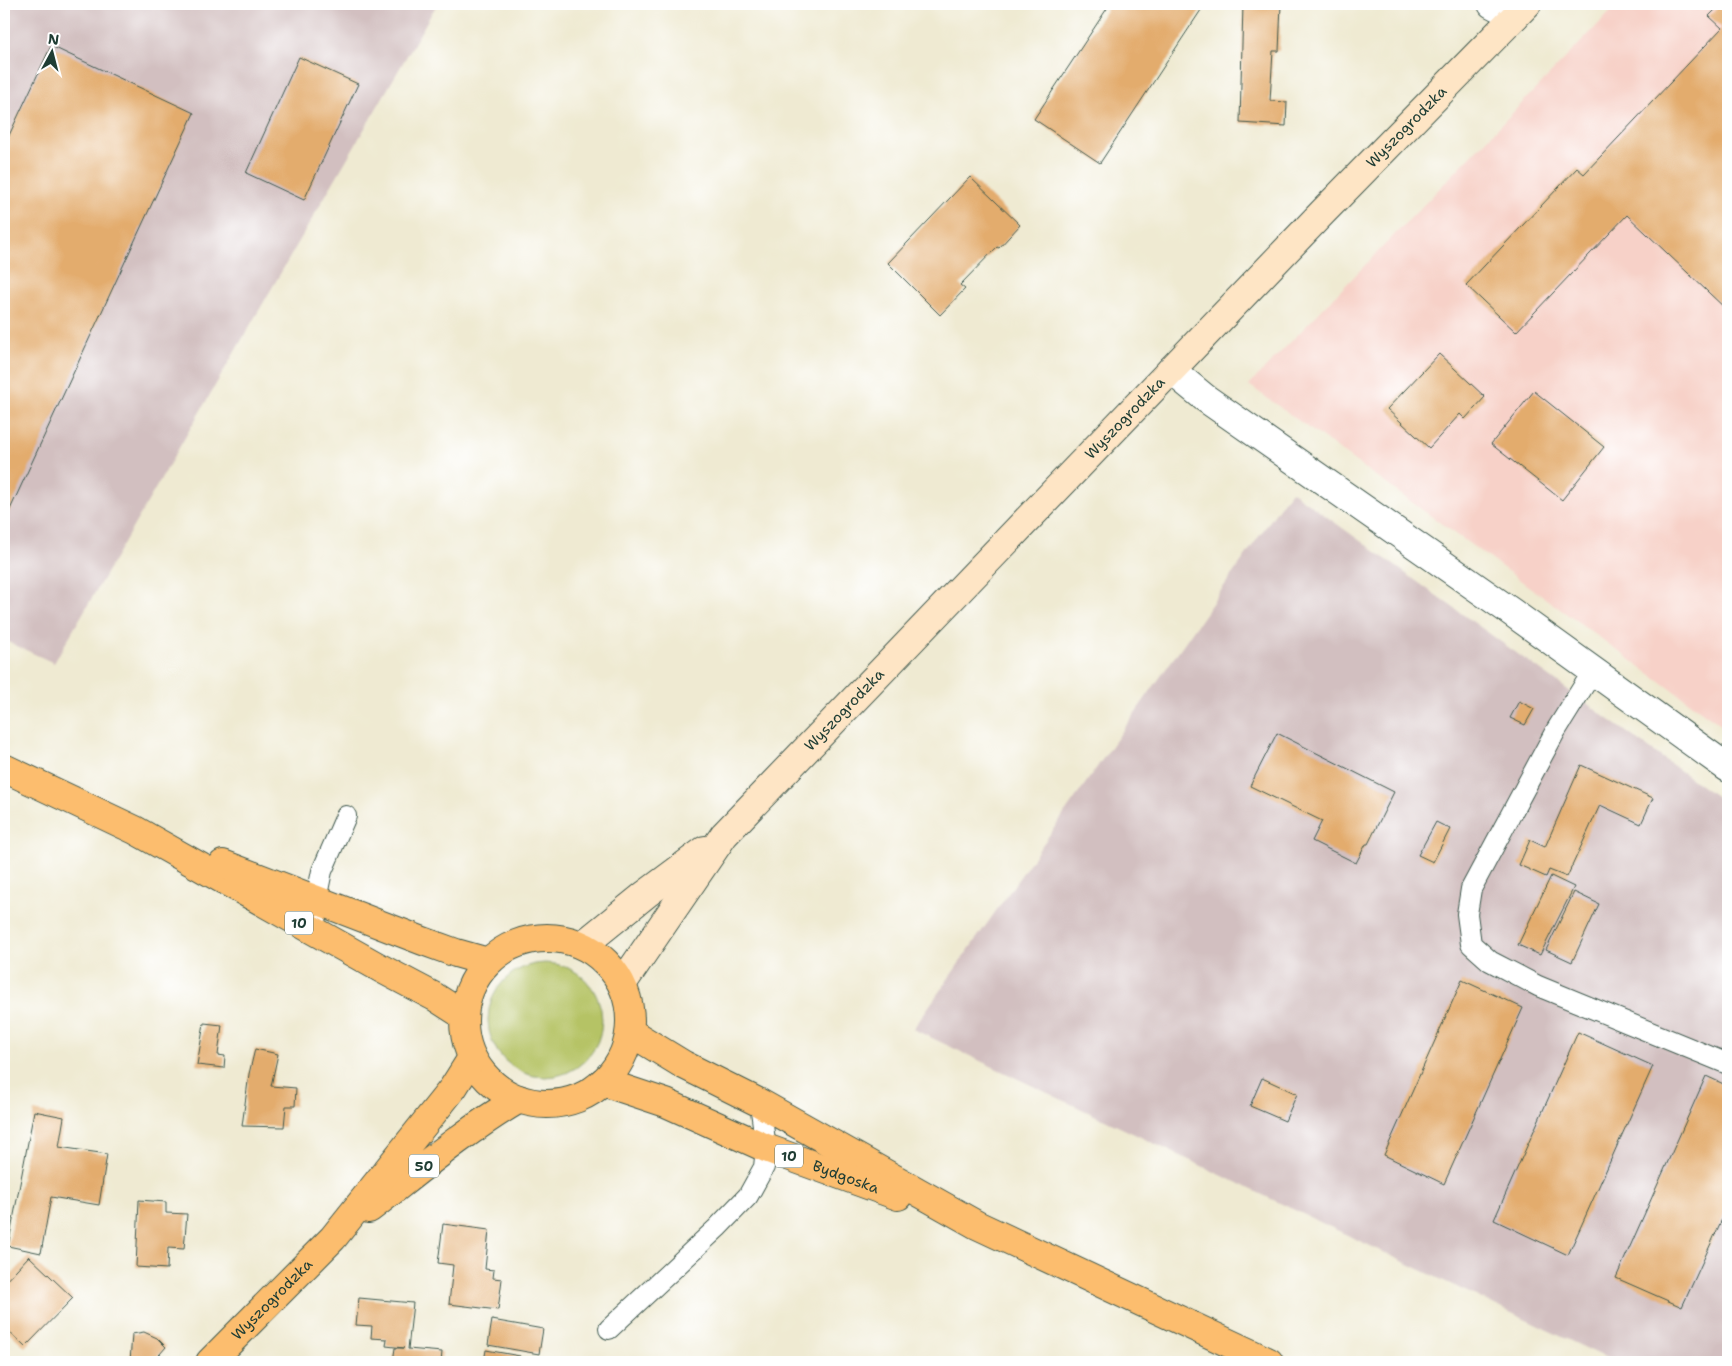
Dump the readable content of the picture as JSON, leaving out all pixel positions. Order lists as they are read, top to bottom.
{
  "streets": {
    "main road": [
      "Wyszogrodzka",
      "10",
      "50",
      "Bydgoska"
    ]
  },
  "crossings": [
    ["Wyszogrodzka", "10"],
    ["Wyszogrodzka", "Bydgoska"],
    ["10", "Bydgoska"]
  ],
  "north": "top"
}
